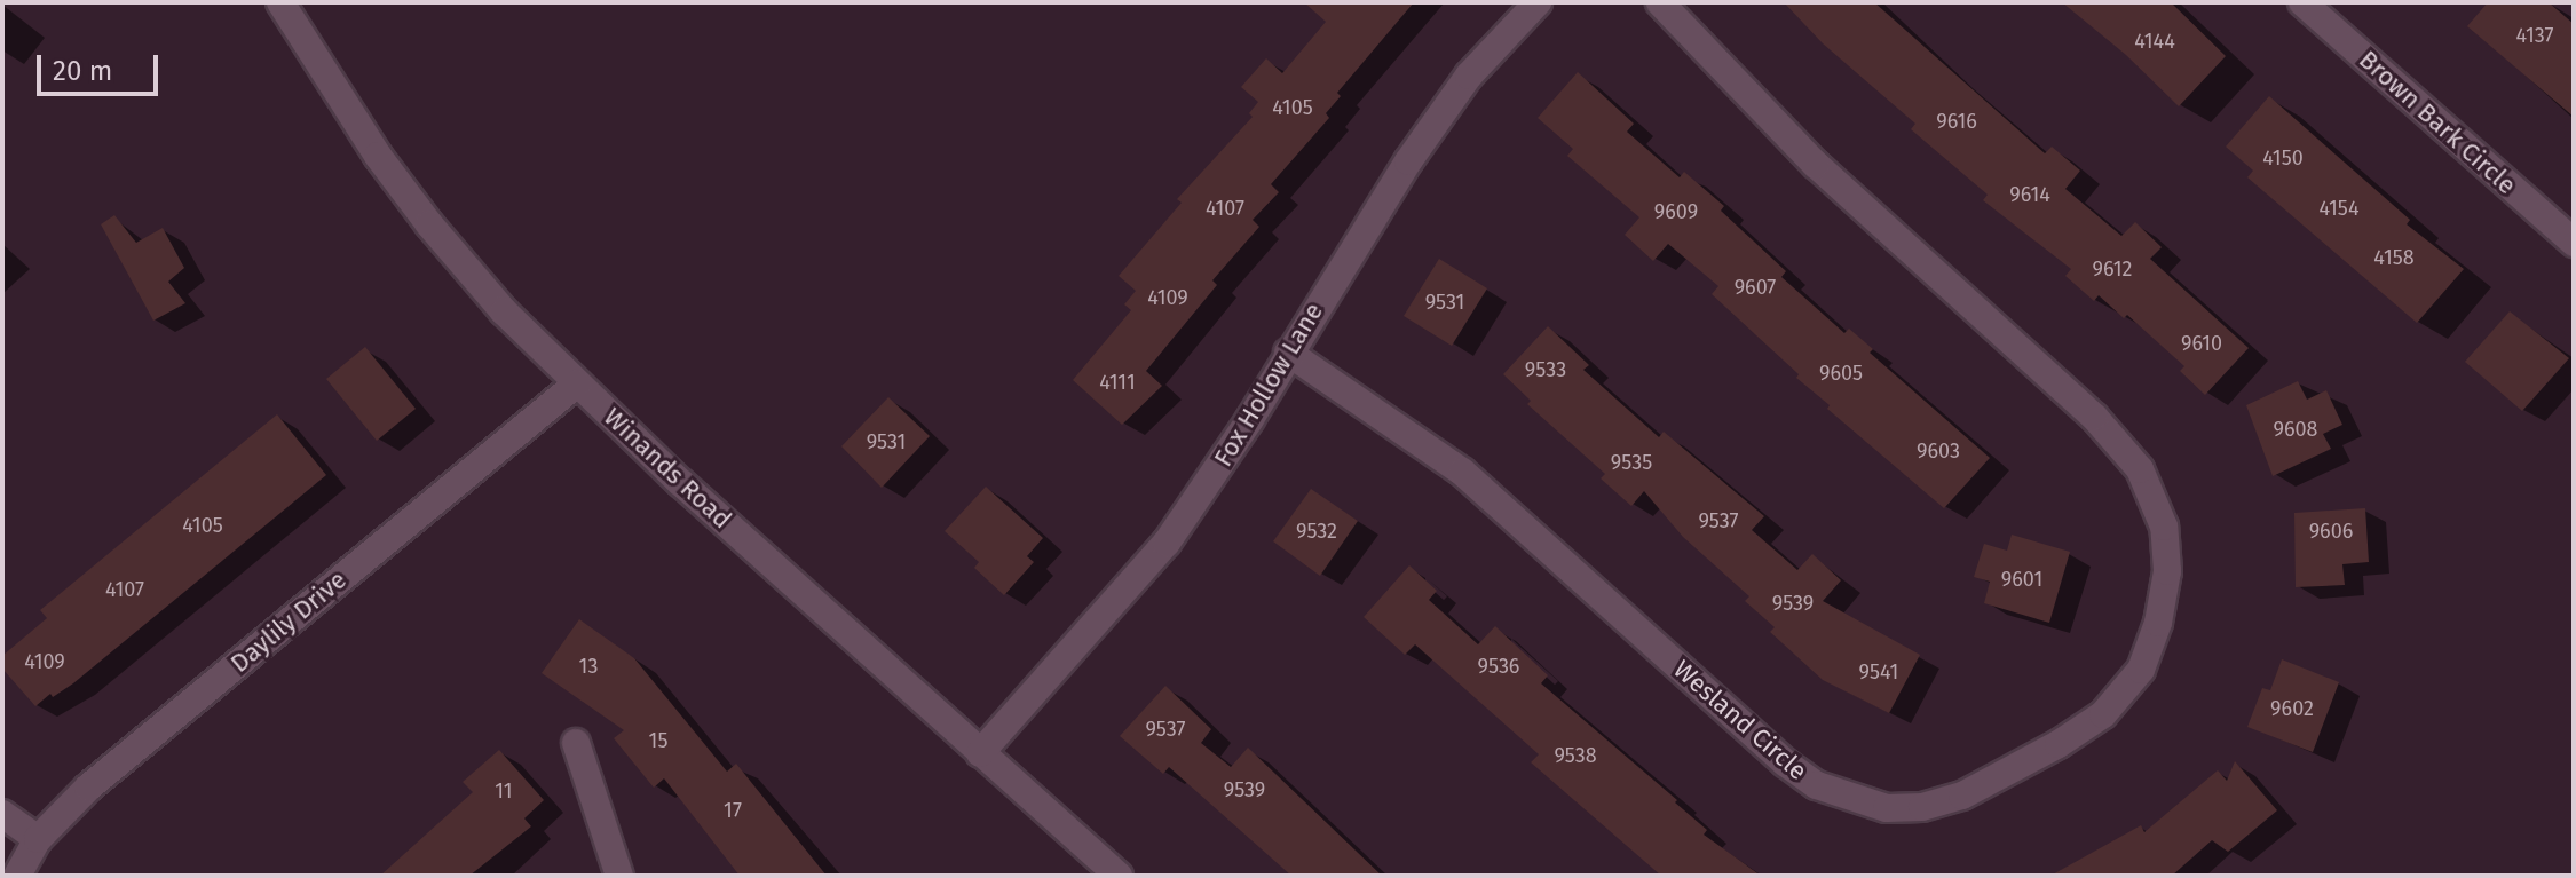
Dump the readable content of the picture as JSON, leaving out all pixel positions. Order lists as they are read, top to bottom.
{
  "streets": {
    "street": [
      "Brown Bark Circle",
      "Fox Hollow Lane",
      "Winands Road",
      "Daylily Drive",
      "Wesland Circle"
    ]
  },
  "crossings": [
    ["Fox Hollow Lane", "Winands Road"],
    ["Fox Hollow Lane", "Wesland Circle"],
    ["Winands Road", "Daylily Drive"]
  ],
  "house_numbers": [
    "4137",
    "4144",
    "4105",
    "9616",
    "4150",
    "9614",
    "4107",
    "4154",
    "9609",
    "4158",
    "9612",
    "9607",
    "4109",
    "9531",
    "9610",
    "9533",
    "9605",
    "4111",
    "9608",
    "9531",
    "9603",
    "9535",
    "9537",
    "4105",
    "9532",
    "9606",
    "9601",
    "4107",
    "9539",
    "4109",
    "13",
    "9536",
    "9541",
    "9602",
    "9537",
    "15",
    "9538",
    "9539",
    "11",
    "17"
  ],
  "scale_bar": "20 m"
}
